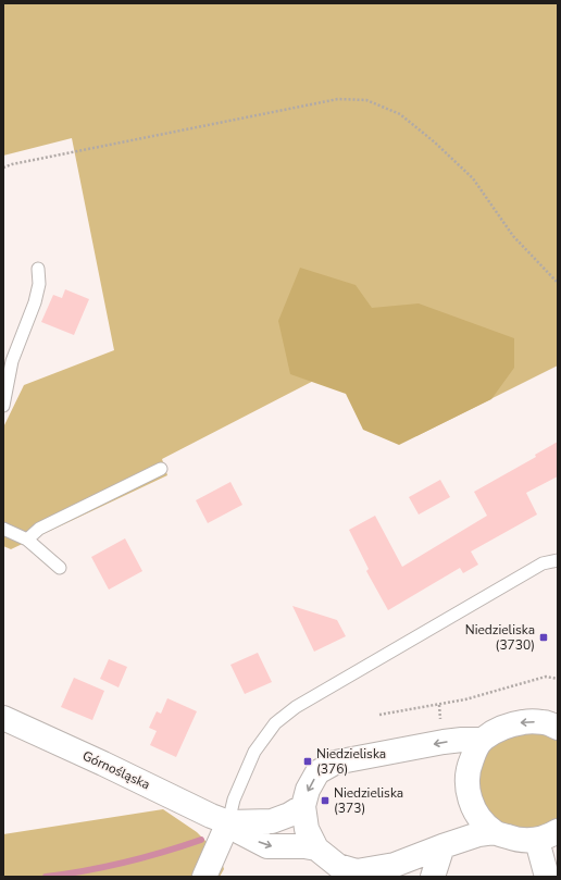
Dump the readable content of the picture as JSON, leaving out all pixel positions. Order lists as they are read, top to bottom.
{
  "streets": {
    "street": ["Górnośląska"]
  },
  "places": {
    "transit": ["Niedzieliska (3730)", "Niedzieliska (376)", "Niedzieliska (373)"]
  }
}
